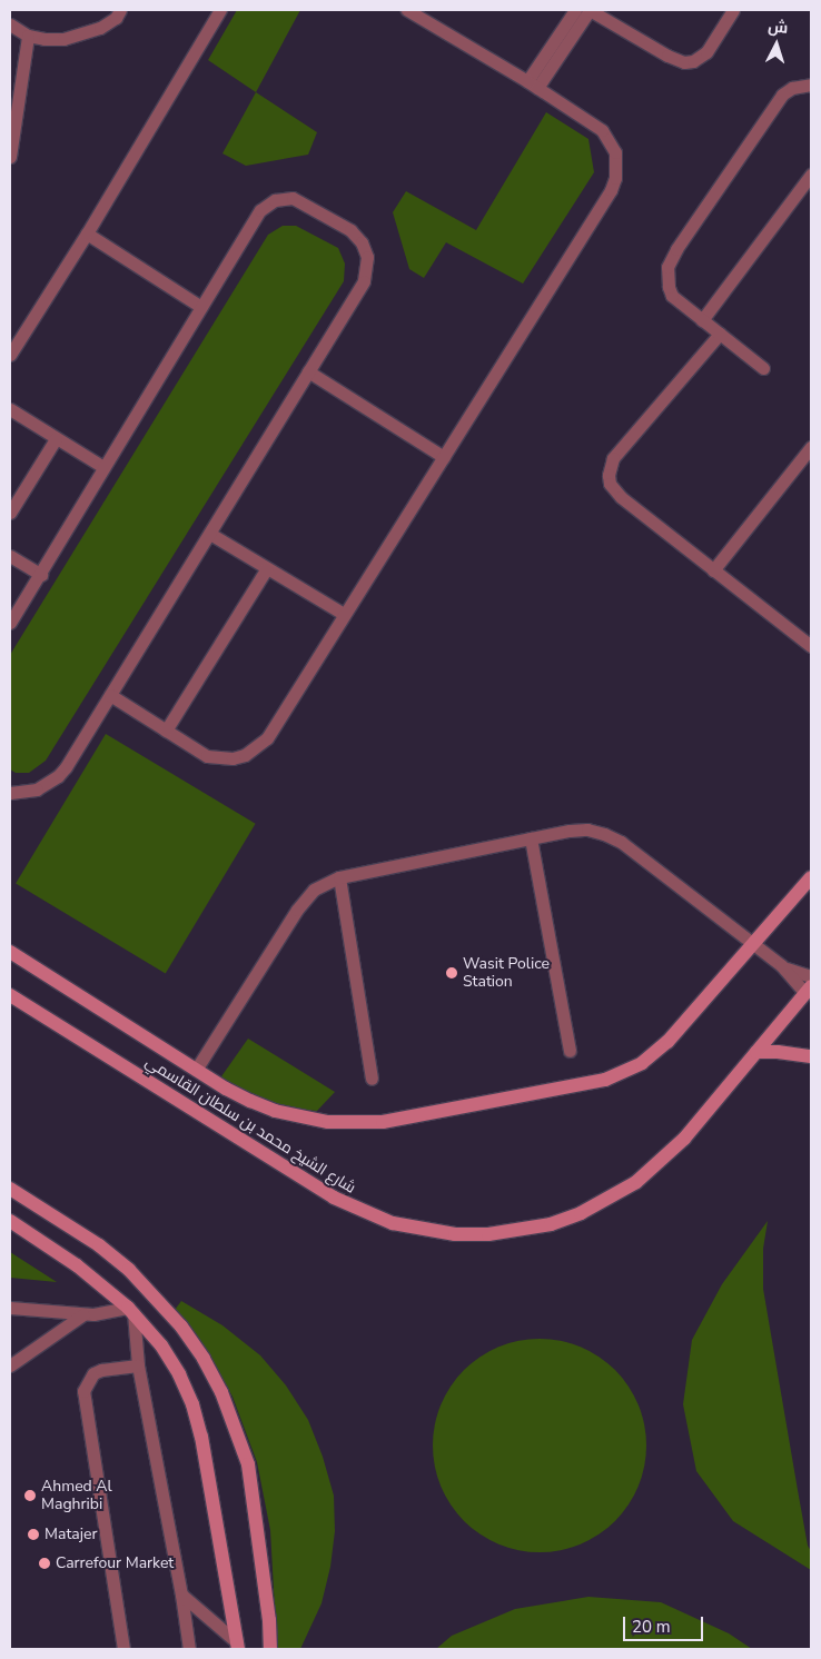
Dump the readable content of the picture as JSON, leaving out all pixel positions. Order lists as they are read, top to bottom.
{
  "streets": {
    "main road": ["شارع الشيخ محمد بن سلطان القاسمي"]
  },
  "places": [
    "Wasit Police Station",
    "Ahmed Al Maghribi",
    "Matajer",
    "Carrefour Market"
  ],
  "scale_bar": "20 m",
  "north": "top"
}
